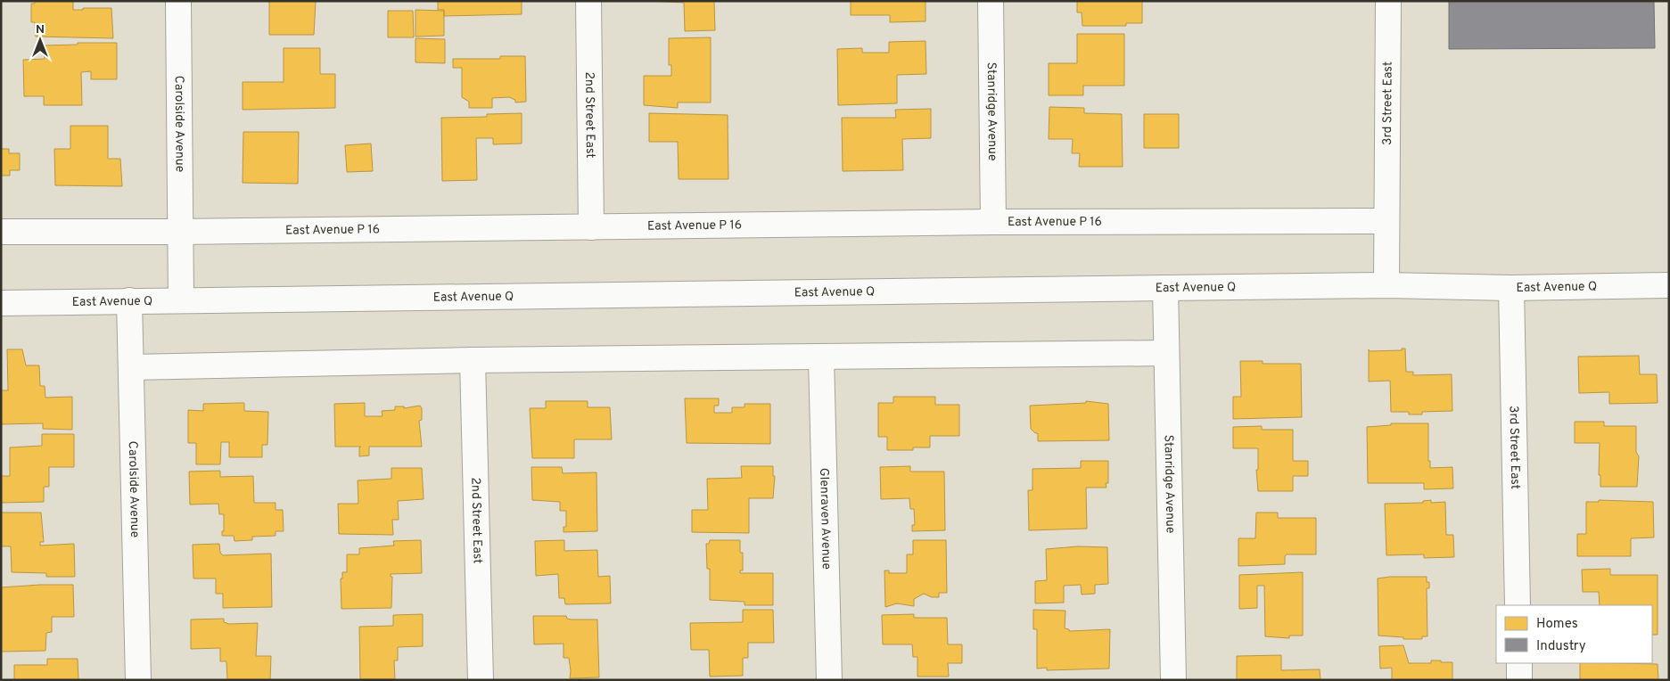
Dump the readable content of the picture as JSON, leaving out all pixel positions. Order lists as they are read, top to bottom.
{
  "streets": {
    "street": [
      "3rd Street East",
      "Stanridge Avenue",
      "2nd Street East",
      "Carolside Avenue",
      "East Avenue P 16",
      "East Avenue Q",
      "Glenraven Avenue"
    ]
  },
  "crossings": [
    ["3rd Street East", "East Avenue P 16"],
    ["3rd Street East", "East Avenue Q"],
    ["Stanridge Avenue", "East Avenue P 16"],
    ["Stanridge Avenue", "East Avenue Q"],
    ["2nd Street East", "East Avenue P 16"],
    ["Carolside Avenue", "East Avenue P 16"],
    ["Carolside Avenue", "East Avenue Q"]
  ],
  "legend": ["Homes", "Industry"],
  "north": "top"
}
